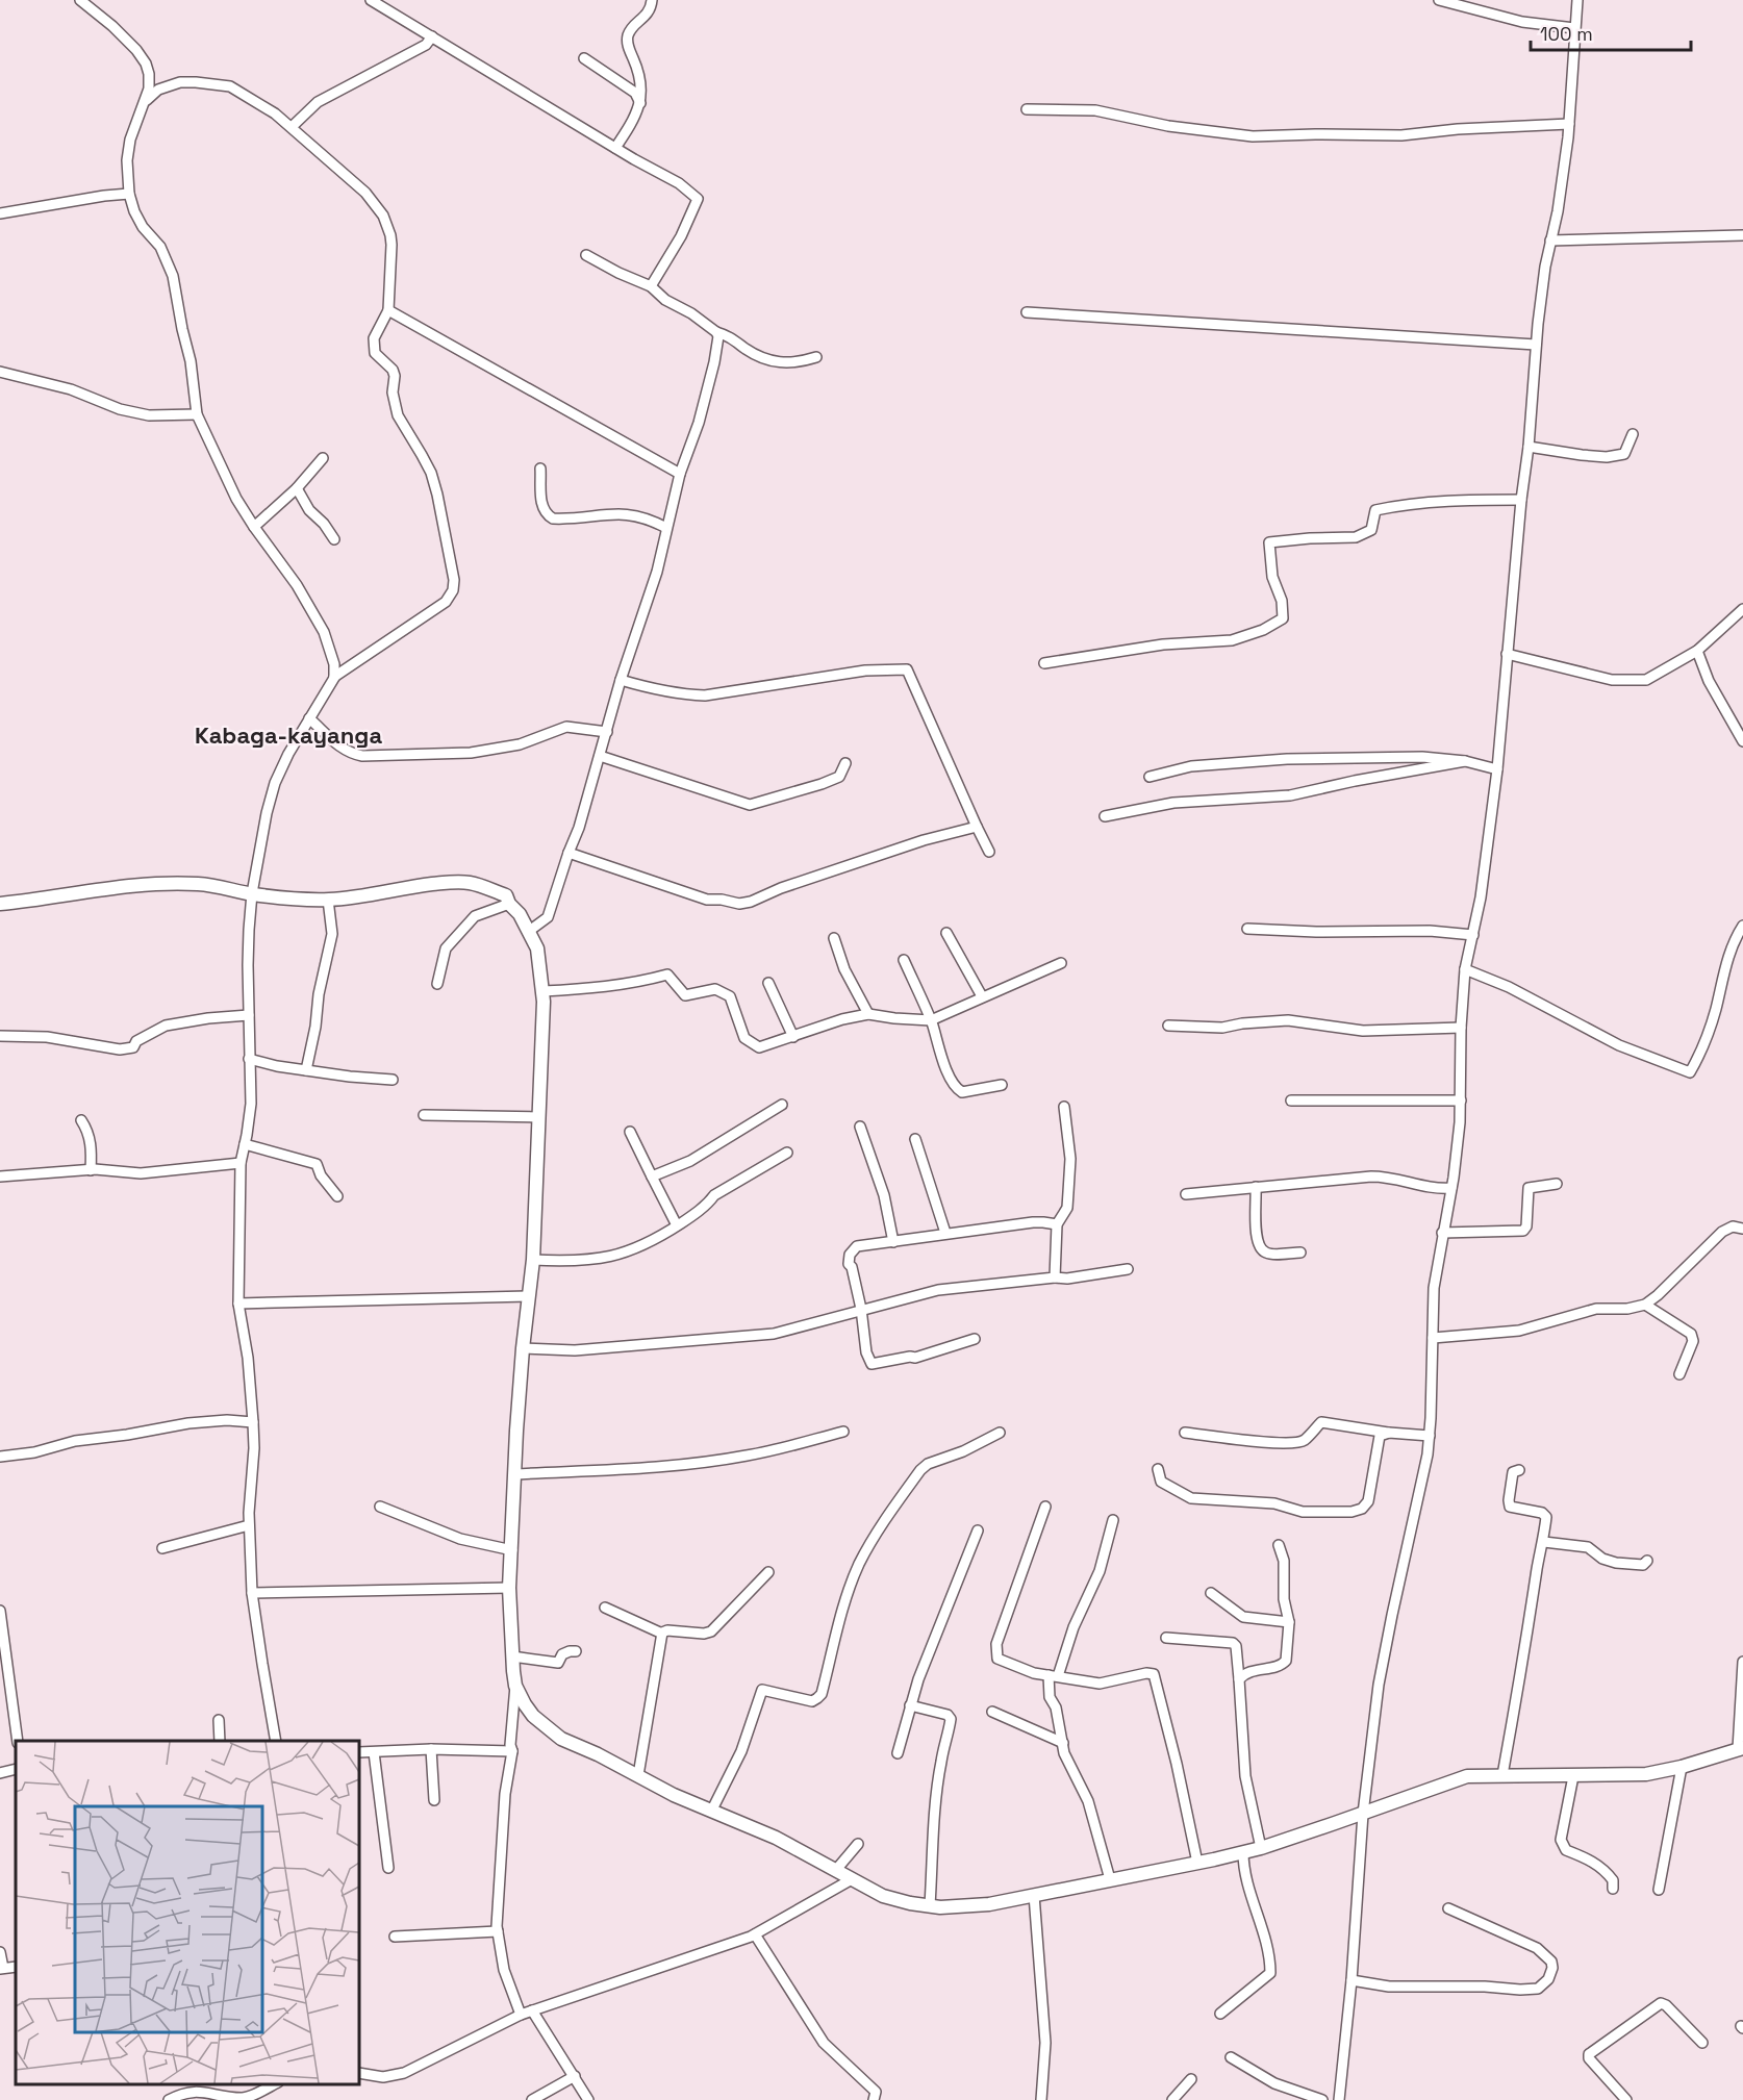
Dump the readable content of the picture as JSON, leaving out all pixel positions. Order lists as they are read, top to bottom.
{
  "districts": ["Kabaga-kayanga"],
  "scale_bar": "100 m"
}
